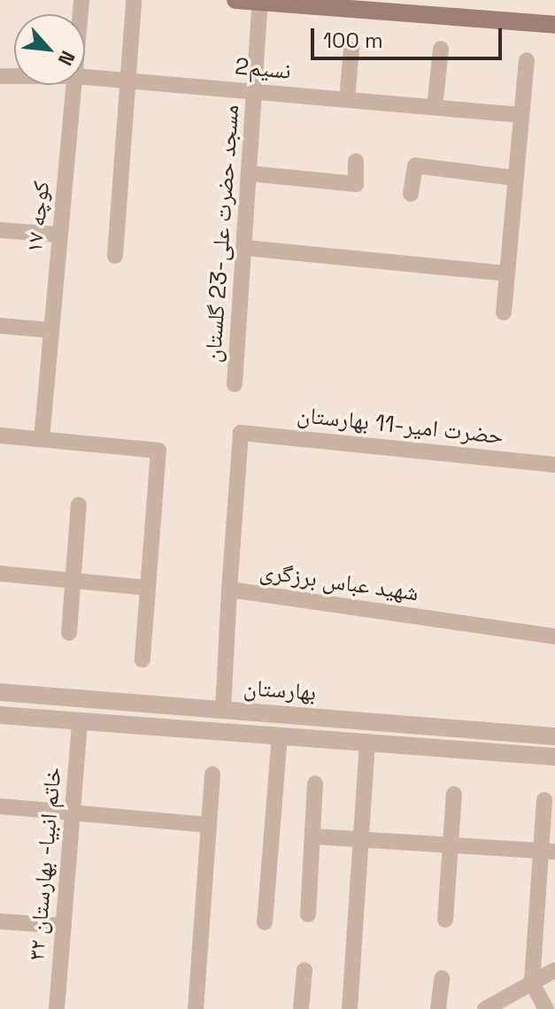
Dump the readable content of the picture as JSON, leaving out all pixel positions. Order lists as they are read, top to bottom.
{
  "streets": {
    "street": [
      "نسیم2",
      "کوچه ۱۷",
      "مسجد حضرت علی-23 گلستان",
      "حضرت امیر-11 بهارستان",
      "شهید عباس برزگری",
      "بهارستان",
      "خاتم انبیا- بهارستان ۳۲"
    ]
  },
  "crossings": [
    ["نسیم2", "مسجد حضرت علی-23 گلستان"],
    ["حضرت امیر-11 بهارستان", "شهید عباس برزگری"],
    ["بهارستان", "خاتم انبیا- بهارستان ۳۲"]
  ],
  "scale_bar": "100 m",
  "north": "bottom right"
}
